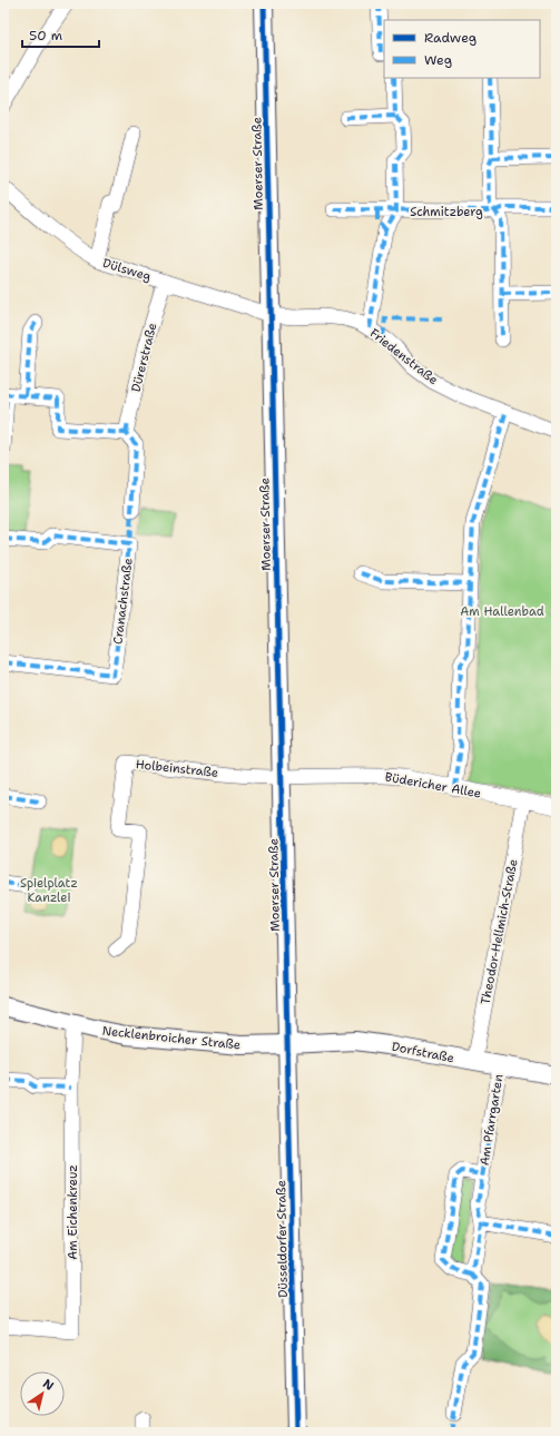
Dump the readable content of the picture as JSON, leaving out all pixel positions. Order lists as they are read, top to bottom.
{
  "streets": {
    "main road": [
      "Moerser Straße",
      "Necklenbroicher Straße",
      "Dorfstraße",
      "Düsseldorfer Straße"
    ],
    "street": [
      "Schmitzberg",
      "Dülsweg",
      "Friedenstraße",
      "Dürerstraße",
      "Cranachstraße",
      "Holbeinstraße",
      "Büdericher Allee",
      "Theodor-Hellmich-Straße",
      "Am Pfarrgarten",
      "Am Eichenkreuz"
    ]
  },
  "crossings": [
    ["Moerser Straße", "Dülsweg"],
    ["Moerser Straße", "Friedenstraße"],
    ["Moerser Straße", "Holbeinstraße"],
    ["Moerser Straße", "Büdericher Allee"],
    ["Moerser Straße", "Necklenbroicher Straße"],
    ["Moerser Straße", "Dorfstraße"],
    ["Moerser Straße", "Düsseldorfer Straße"],
    ["Dülsweg", "Friedenstraße"],
    ["Dülsweg", "Dürerstraße"],
    ["Holbeinstraße", "Büdericher Allee"],
    ["Büdericher Allee", "Theodor-Hellmich-Straße"],
    ["Theodor-Hellmich-Straße", "Dorfstraße"],
    ["Necklenbroicher Straße", "Dorfstraße"],
    ["Necklenbroicher Straße", "Am Eichenkreuz"],
    ["Necklenbroicher Straße", "Düsseldorfer Straße"],
    ["Dorfstraße", "Am Pfarrgarten"],
    ["Dorfstraße", "Düsseldorfer Straße"]
  ],
  "parks": ["Am Hallenbad", "Spielplatz Kanzlei"],
  "legend": ["Radweg", "Weg"],
  "scale_bar": "50 m",
  "north": "top right"
}
